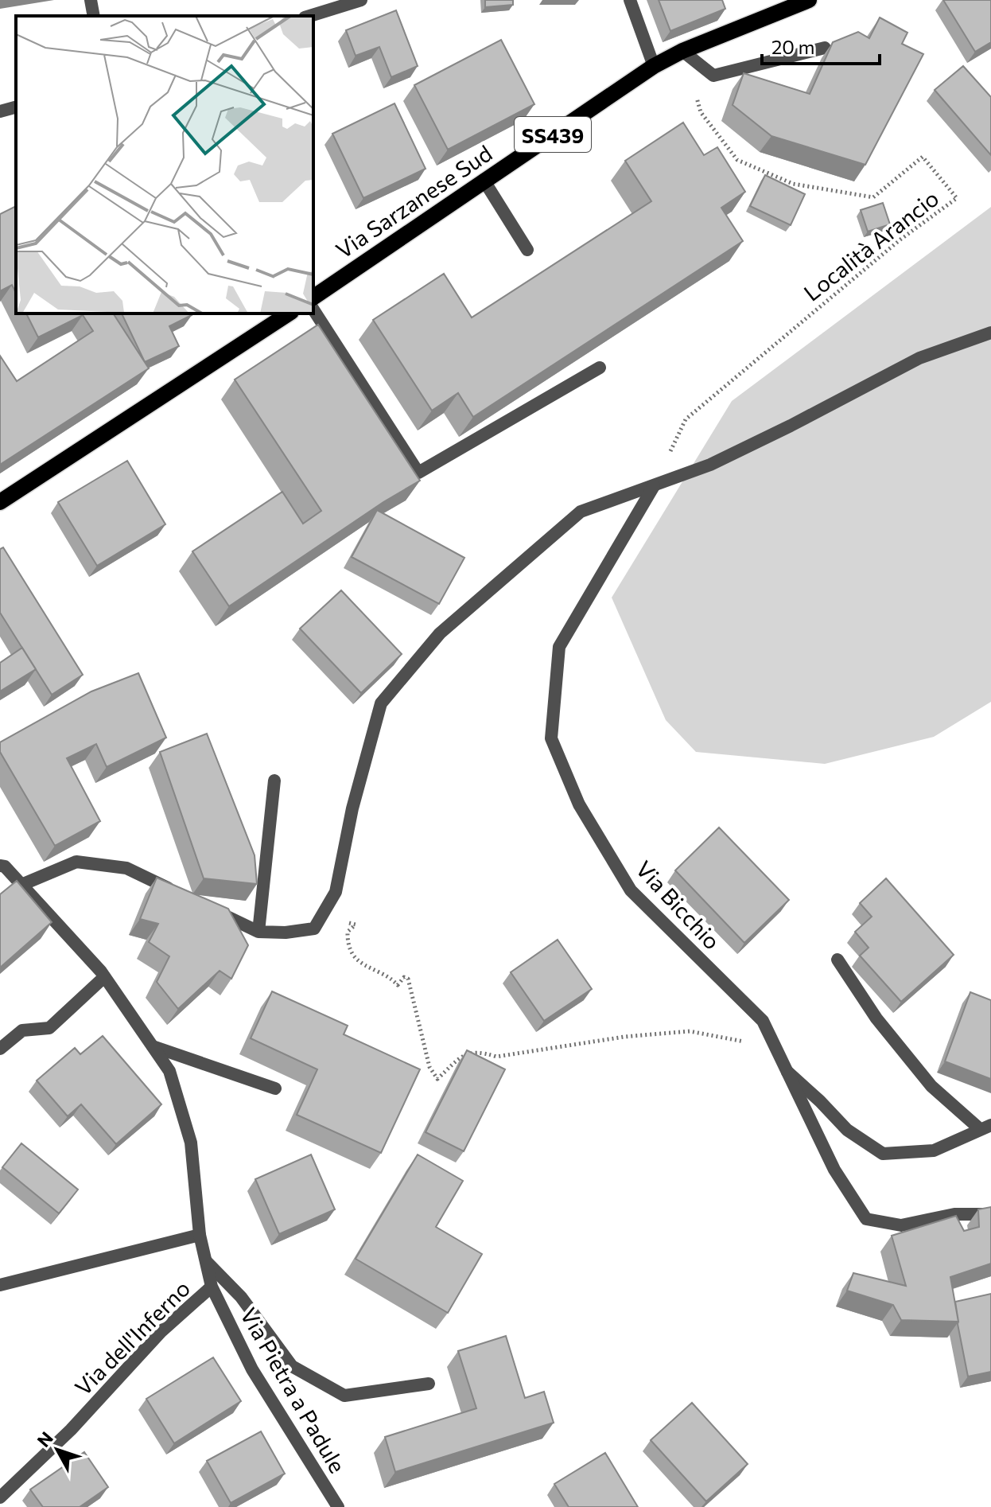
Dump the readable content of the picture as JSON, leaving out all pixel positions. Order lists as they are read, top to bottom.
{
  "streets": {
    "main road": ["SS439", "Via Sarzanese Sud"],
    "street": ["Via Bicchio", "Via dell'Inferno", "Via Pietra a Padule"],
    "path": ["Località Arancio"]
  },
  "crossings": [
    ["Via Sarzanese Sud", "Località Arancio"],
    ["Località Arancio", "Via Bicchio"],
    ["Via dell'Inferno", "Via Pietra a Padule"]
  ],
  "scale_bar": "20 m",
  "north": "top left"
}
